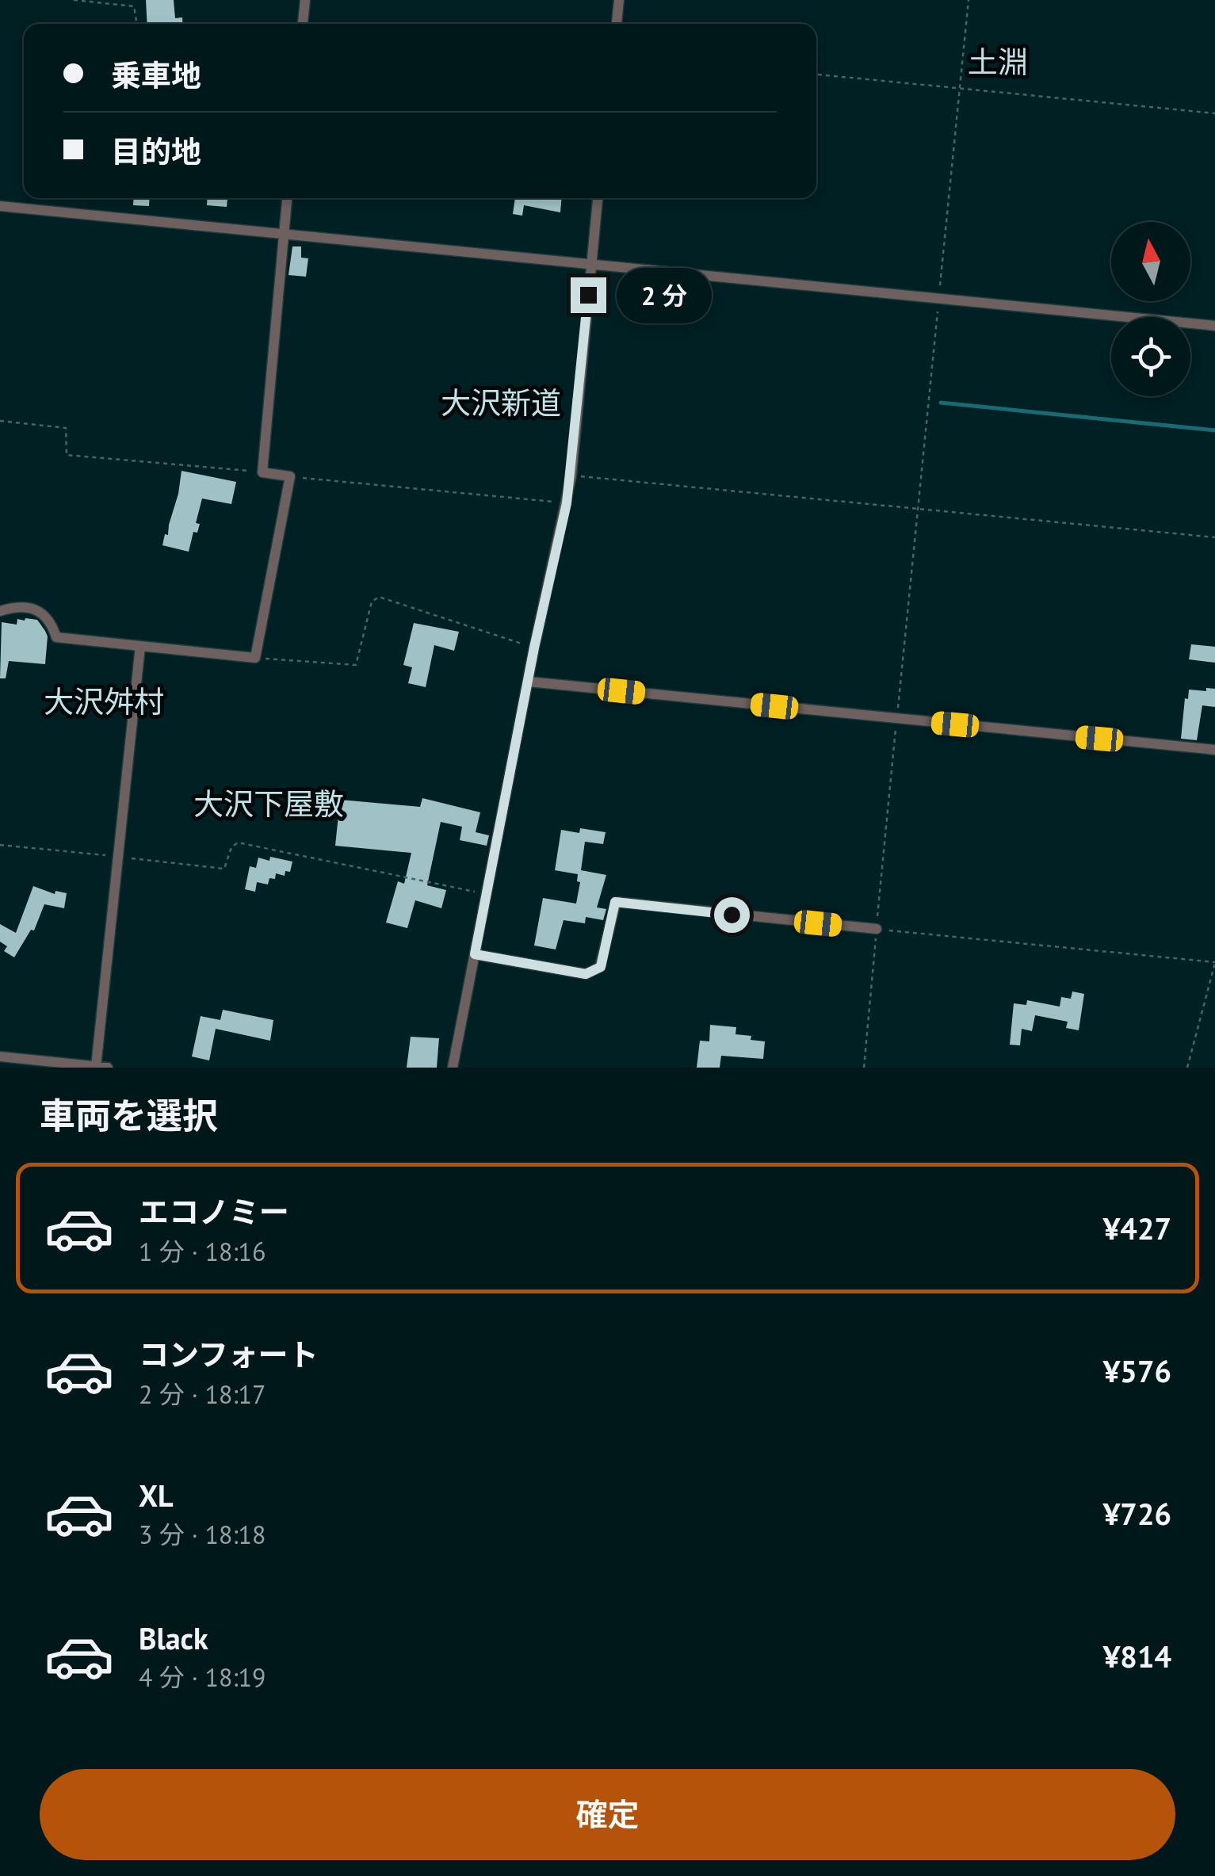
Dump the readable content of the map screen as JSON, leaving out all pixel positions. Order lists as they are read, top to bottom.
{
  "districts": [
    "土淵",
    "大沢新道",
    "大沢舛村",
    "大沢下屋敷"
  ],
  "north": "top",
  "page": {
    "banner": ["乗車地", "目的地"],
    "bubble": "2 分",
    "heading": "車両を選択",
    "list": [
      {
        "name": "エコノミー",
        "note": "1 分 · 18:16",
        "value": "¥427"
      },
      {
        "name": "コンフォート",
        "note": "2 分 · 18:17",
        "value": "¥576"
      },
      {
        "name": "XL",
        "note": "3 分 · 18:18",
        "value": "¥726"
      },
      {
        "name": "Black",
        "note": "4 分 · 18:19",
        "value": "¥814"
      }
    ],
    "buttons": "確定"
  }
}
